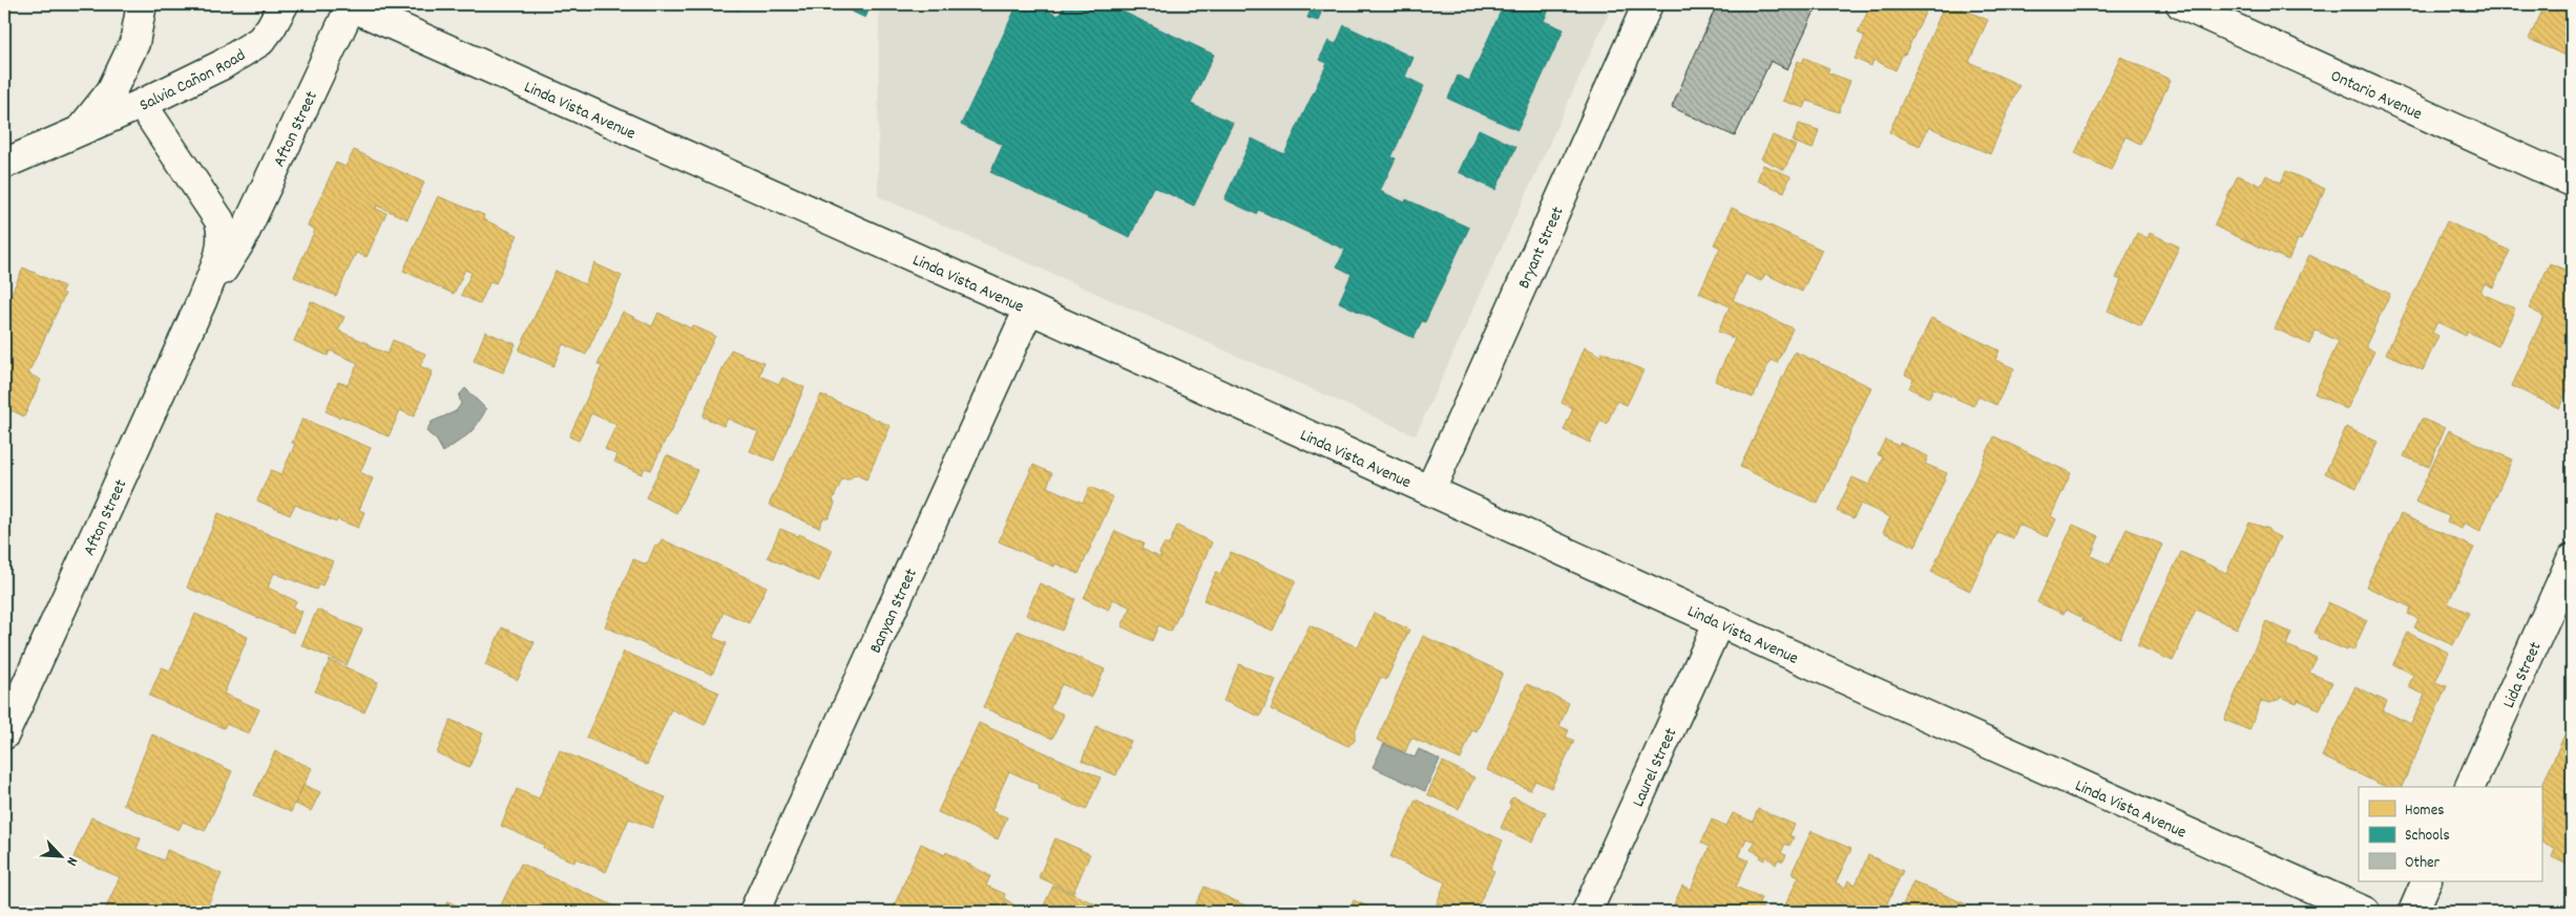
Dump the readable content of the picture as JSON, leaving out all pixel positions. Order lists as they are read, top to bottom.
{
  "streets": {
    "street": [
      "Salvia Cañon Road",
      "Ontario Avenue",
      "Linda Vista Avenue",
      "Afton Street",
      "Bryant Street",
      "Banyan Street",
      "Lida Street",
      "Laurel Street"
    ]
  },
  "crossings": [
    ["Salvia Cañon Road", "Afton Street"],
    ["Linda Vista Avenue", "Afton Street"],
    ["Linda Vista Avenue", "Bryant Street"],
    ["Linda Vista Avenue", "Banyan Street"],
    ["Linda Vista Avenue", "Laurel Street"]
  ],
  "legend": ["Homes", "Schools", "Other"],
  "north": "bottom right"
}
